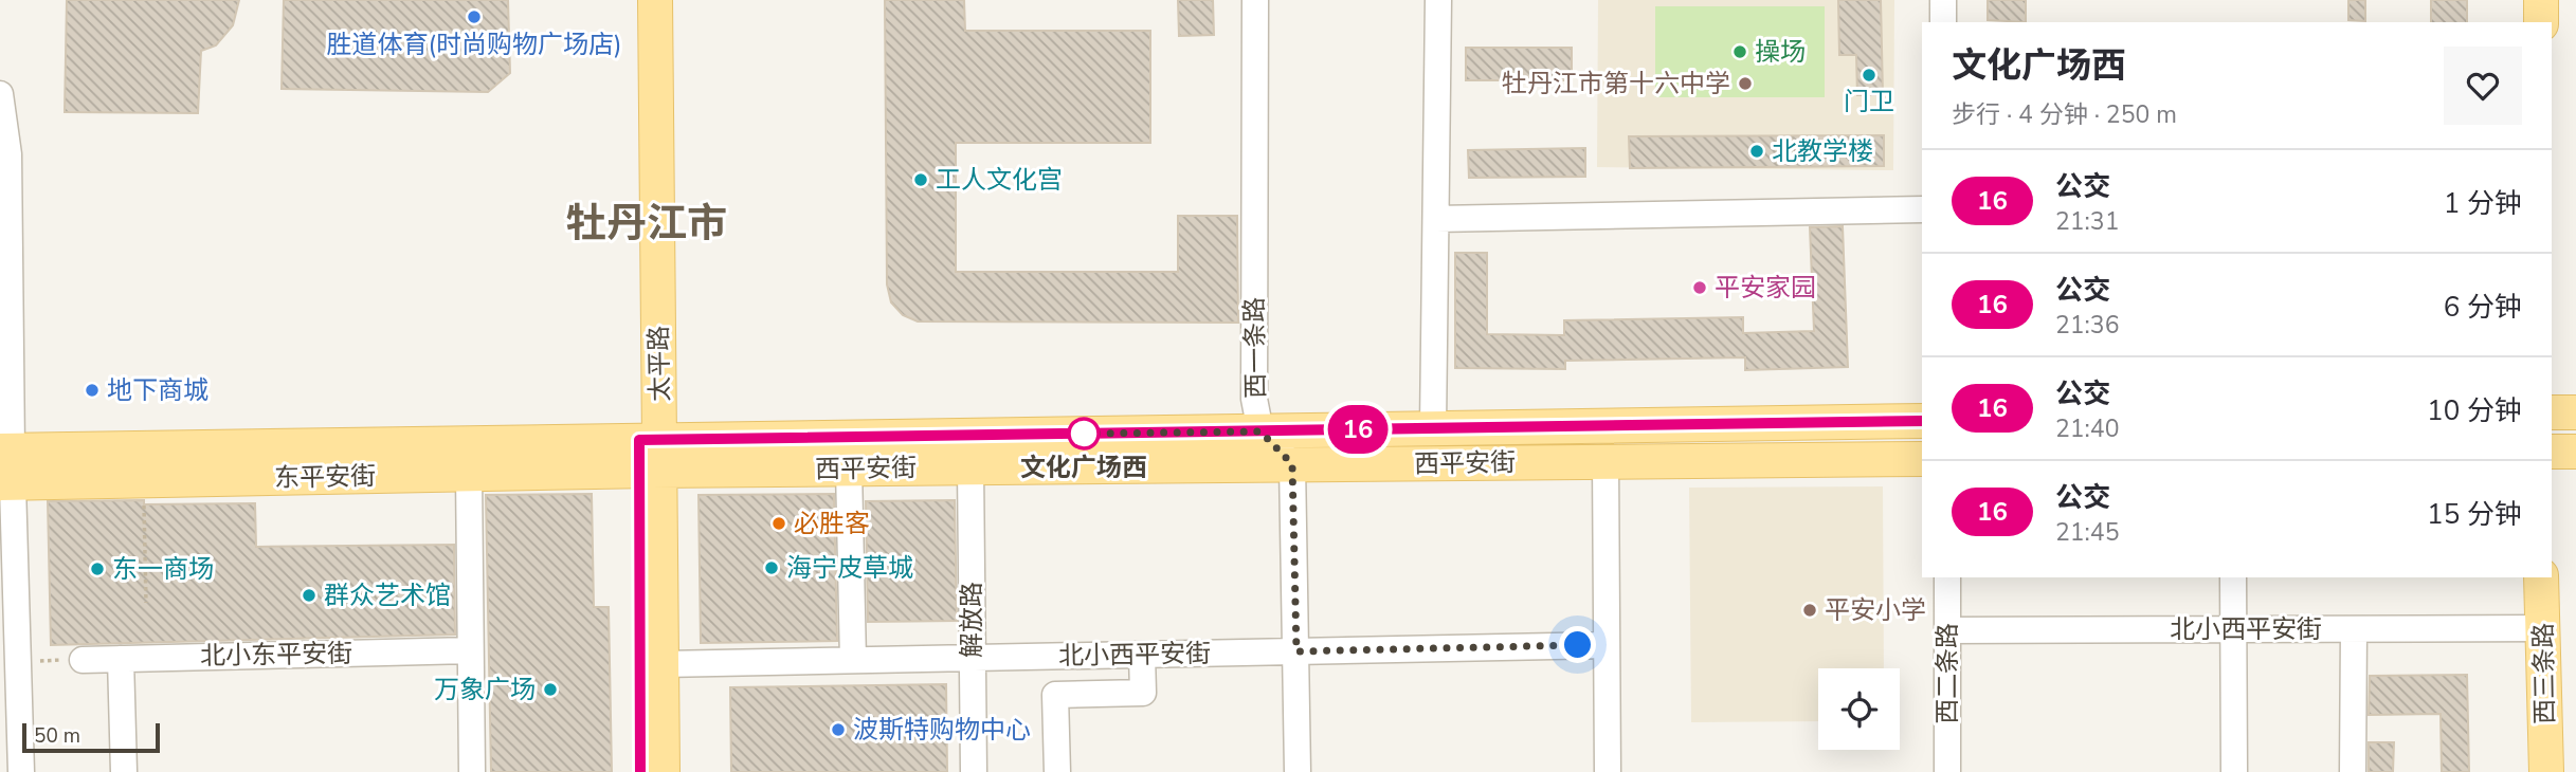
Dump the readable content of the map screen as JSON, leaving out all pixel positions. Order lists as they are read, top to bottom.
{
  "streets": {
    "main road": [
      "太平路",
      "西平安街",
      "东平安街",
      "西三条路"
    ],
    "street": [
      "西一条路",
      "解放路",
      "北小西平安街",
      "北小东平安街",
      "西二条路"
    ]
  },
  "crossings": [
    ["西一条路", "西平安街"],
    ["太平路", "西平安街"],
    ["太平路", "东平安街"],
    ["太平路", "北小西平安街"],
    ["西平安街", "东平安街"],
    ["西平安街", "解放路"],
    ["解放路", "北小西平安街"],
    ["北小西平安街", "西二条路"],
    ["北小西平安街", "西三条路"]
  ],
  "districts": ["牡丹江市"],
  "places": [
    "胜道体育(时尚购物广场店)",
    "操场",
    "门卫",
    "牡丹江市第十六中学",
    "北教学楼",
    "工人文化宫",
    "平安家园",
    "地下商城",
    "文化广场西",
    "必胜客",
    "海宁皮草城",
    "东一商场",
    "群众艺术馆",
    "平安小学",
    "万象广场",
    "波斯特购物中心"
  ],
  "lines": ["bus line 16"],
  "scale_bar": "50 m",
  "page": {
    "on_map": "16",
    "heading": ["文化广场西", "步行 · 4 分钟 · 250 m"],
    "list": [
      {
        "mark": "16",
        "name": "公交",
        "note": "21:31",
        "value": "1 分钟"
      },
      {
        "mark": "16",
        "name": "公交",
        "note": "21:36",
        "value": "6 分钟"
      },
      {
        "mark": "16",
        "name": "公交",
        "note": "21:40",
        "value": "10 分钟"
      },
      {
        "mark": "16",
        "name": "公交",
        "note": "21:45",
        "value": "15 分钟"
      }
    ],
    "scale": "50 m"
  }
}
